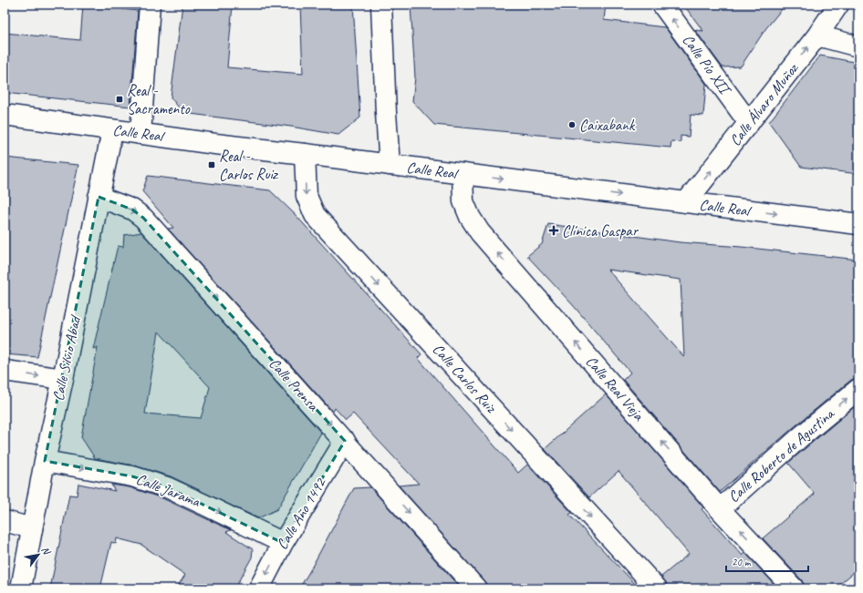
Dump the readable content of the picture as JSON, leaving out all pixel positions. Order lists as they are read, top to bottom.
{
  "streets": {
    "street": [
      "Calle Pío XII",
      "Calle Álvaro Muñoz",
      "Calle Real",
      "Calle Silvio Abad",
      "Calle Carlos Ruiz",
      "Calle Prensa",
      "Calle Real Vieja",
      "Calle Roberto de Agustina",
      "Calle Jarama",
      "Calle Año 1492"
    ]
  },
  "crossings": [
    ["Calle Pío XII", "Calle Álvaro Muñoz"],
    ["Calle Álvaro Muñoz", "Calle Real"],
    ["Calle Real", "Calle Silvio Abad"],
    ["Calle Real", "Calle Carlos Ruiz"],
    ["Calle Real", "Calle Real Vieja"],
    ["Calle Silvio Abad", "Calle Prensa"],
    ["Calle Silvio Abad", "Calle Jarama"],
    ["Calle Prensa", "Calle Año 1492"],
    ["Calle Real Vieja", "Calle Roberto de Agustina"],
    ["Calle Jarama", "Calle Año 1492"]
  ],
  "one_way": [
    "Calle Pío XII",
    "Calle Álvaro Muñoz",
    "Calle Real",
    "Calle Carlos Ruiz",
    "Calle Prensa",
    "Calle Real Vieja",
    "Calle Roberto de Agustina",
    "Calle Jarama"
  ],
  "places": {
    "transit": ["Real - Sacramento", "Real - Carlos Ruiz"],
    "other": ["Caixabank"],
    "health": ["Clínica Gaspar"]
  },
  "scale_bar": "20 m",
  "north": "top right"
}
